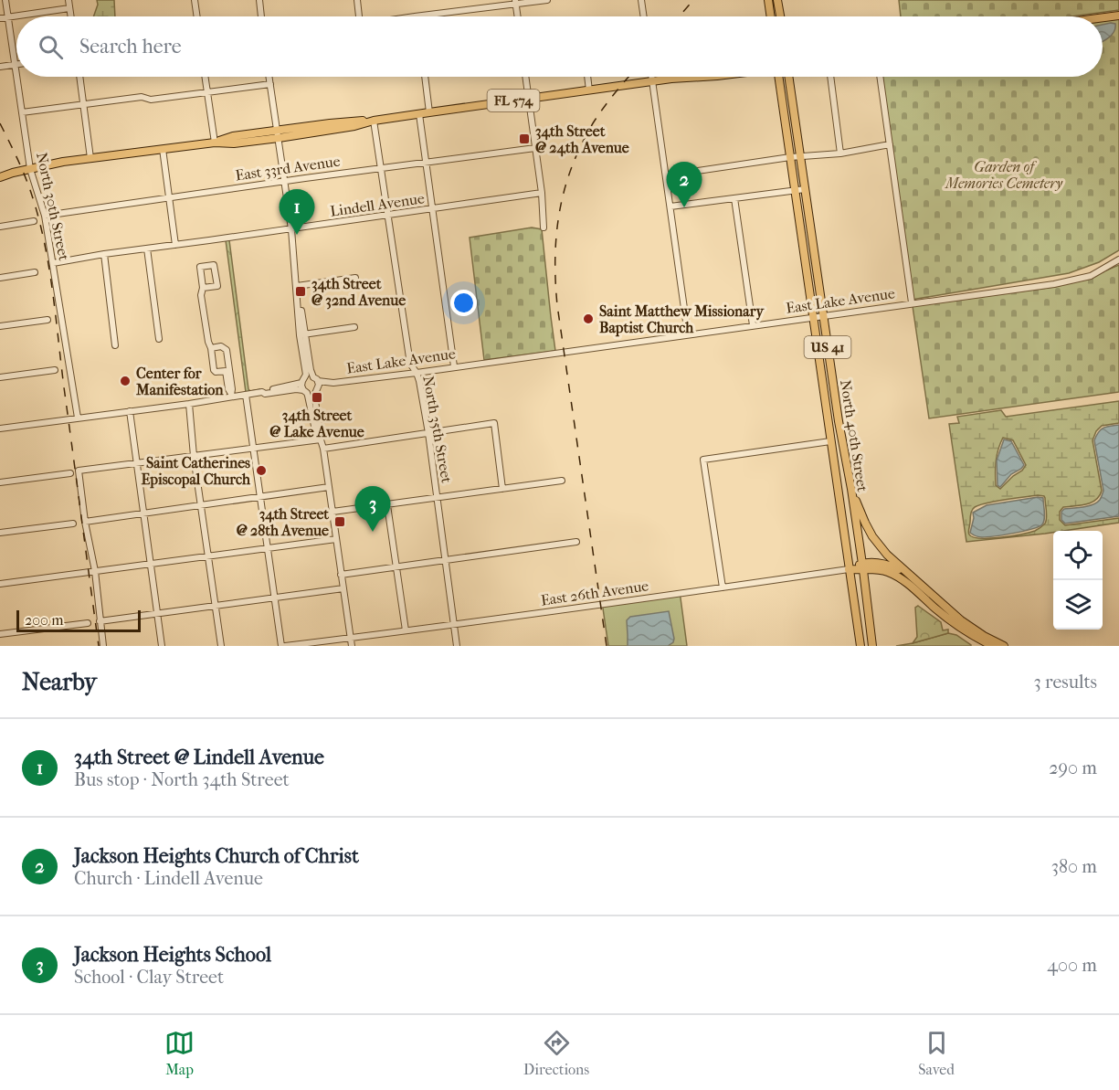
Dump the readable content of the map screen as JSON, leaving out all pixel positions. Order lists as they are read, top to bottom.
{
  "streets": {
    "main road": ["FL 574", "US 41", "North 40th Street"],
    "street": [
      "East 33rd Avenue",
      "Lindell Avenue",
      "North 30th Street",
      "East Lake Avenue",
      "North 35th Street",
      "East 26th Avenue"
    ]
  },
  "crossings": [
    ["FL 574", "North 30th Street"],
    ["FL 574", "North 35th Street"],
    ["East 33rd Avenue", "North 30th Street"],
    ["East 33rd Avenue", "North 35th Street"],
    ["Lindell Avenue", "North 30th Street"],
    ["Lindell Avenue", "North 35th Street"],
    ["East Lake Avenue", "North 35th Street"],
    ["East Lake Avenue", "North 40th Street"],
    ["US 41", "North 40th Street"],
    ["North 35th Street", "East 26th Avenue"],
    ["North 40th Street", "East 26th Avenue"]
  ],
  "parks": ["Garden of Memories Cemetery"],
  "places": {
    "transit": [
      "34th Street @ 24th Avenue",
      "34th Street @ 32nd Avenue",
      "34th Street @ Lake Avenue",
      "34th Street @ 28th Avenue"
    ],
    "other": ["Saint Matthew Missionary Baptist Church", "Center for Manifestation", "Saint Catherines Episcopal Church"]
  },
  "scale_bar": "200 m",
  "page": {
    "search": "Search here",
    "pins": ["2", "1", "3"],
    "scale": "200 m",
    "heading": ["Nearby", "3 results"],
    "list": [
      {
        "mark": "1",
        "name": "34th Street @ Lindell Avenue",
        "note": "Bus stop · North 34th Street",
        "value": "290 m"
      },
      {
        "mark": "2",
        "name": "Jackson Heights Church of Christ",
        "note": "Church · Lindell Avenue",
        "value": "380 m"
      },
      {
        "mark": "3",
        "name": "Jackson Heights School",
        "note": "School · Clay Street",
        "value": "400 m"
      }
    ],
    "nav": ["Map", "Directions", "Saved"]
  }
}
